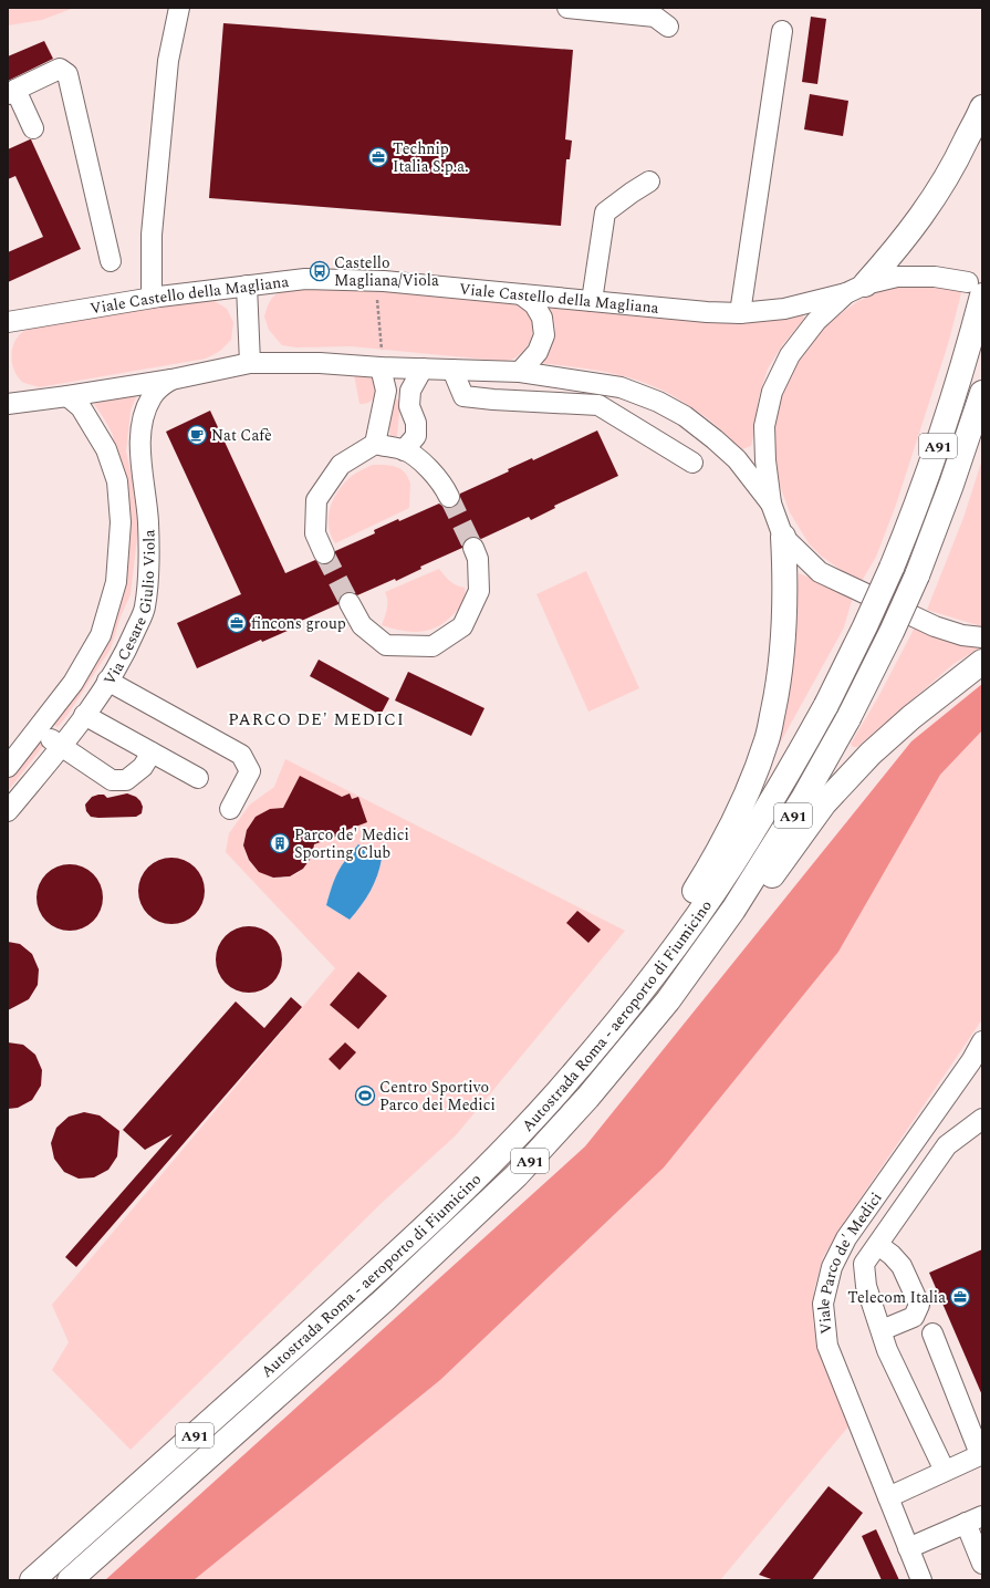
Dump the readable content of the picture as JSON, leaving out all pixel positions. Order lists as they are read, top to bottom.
{
  "streets": {
    "highway": ["A91", "Autostrada Roma - aeroporto di Fiumicino"],
    "street": ["Viale Castello della Magliana", "Via Cesare Giulio Viola", "Viale Parco de' Medici"]
  },
  "crossings": [
    ["Viale Castello della Magliana", "Autostrada Roma - aeroporto di Fiumicino"]
  ],
  "districts": ["PARCO DE' MEDICI"],
  "places": {
    "office": ["Technip Italia S.p.a.", "fincons group", "Telecom Italia"],
    "bus stop": ["Castello Magliana/Viola"],
    "cafe": ["Nat Cafè"],
    "building": ["Parco de' Medici Sporting Club"],
    "sports": ["Centro Sportivo Parco dei Medici"]
  }
}
